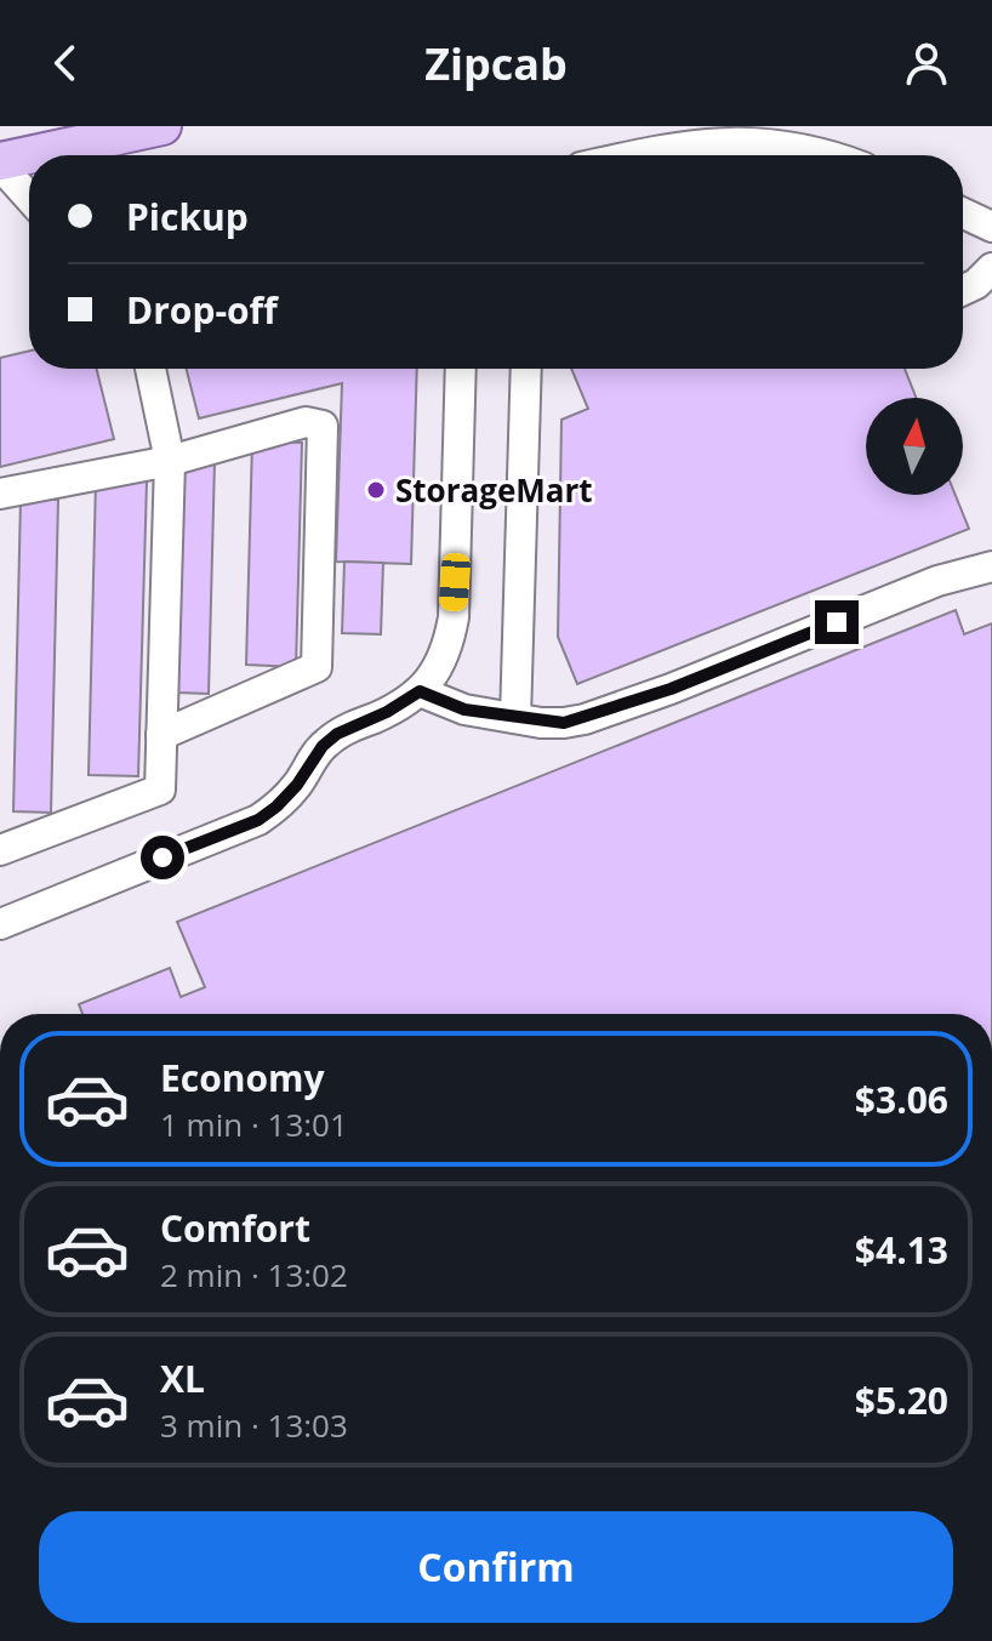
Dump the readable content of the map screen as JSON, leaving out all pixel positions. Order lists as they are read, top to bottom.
{
  "places": ["StorageMart"],
  "north": "top",
  "page": {
    "header": "Zipcab",
    "banner": ["Pickup", "Drop-off"],
    "list": [
      {
        "name": "Economy",
        "note": "1 min · 13:01",
        "value": "$3.06"
      },
      {
        "name": "Comfort",
        "note": "2 min · 13:02",
        "value": "$4.13"
      },
      {
        "name": "XL",
        "note": "3 min · 13:03",
        "value": "$5.20"
      }
    ],
    "buttons": "Confirm"
  }
}
